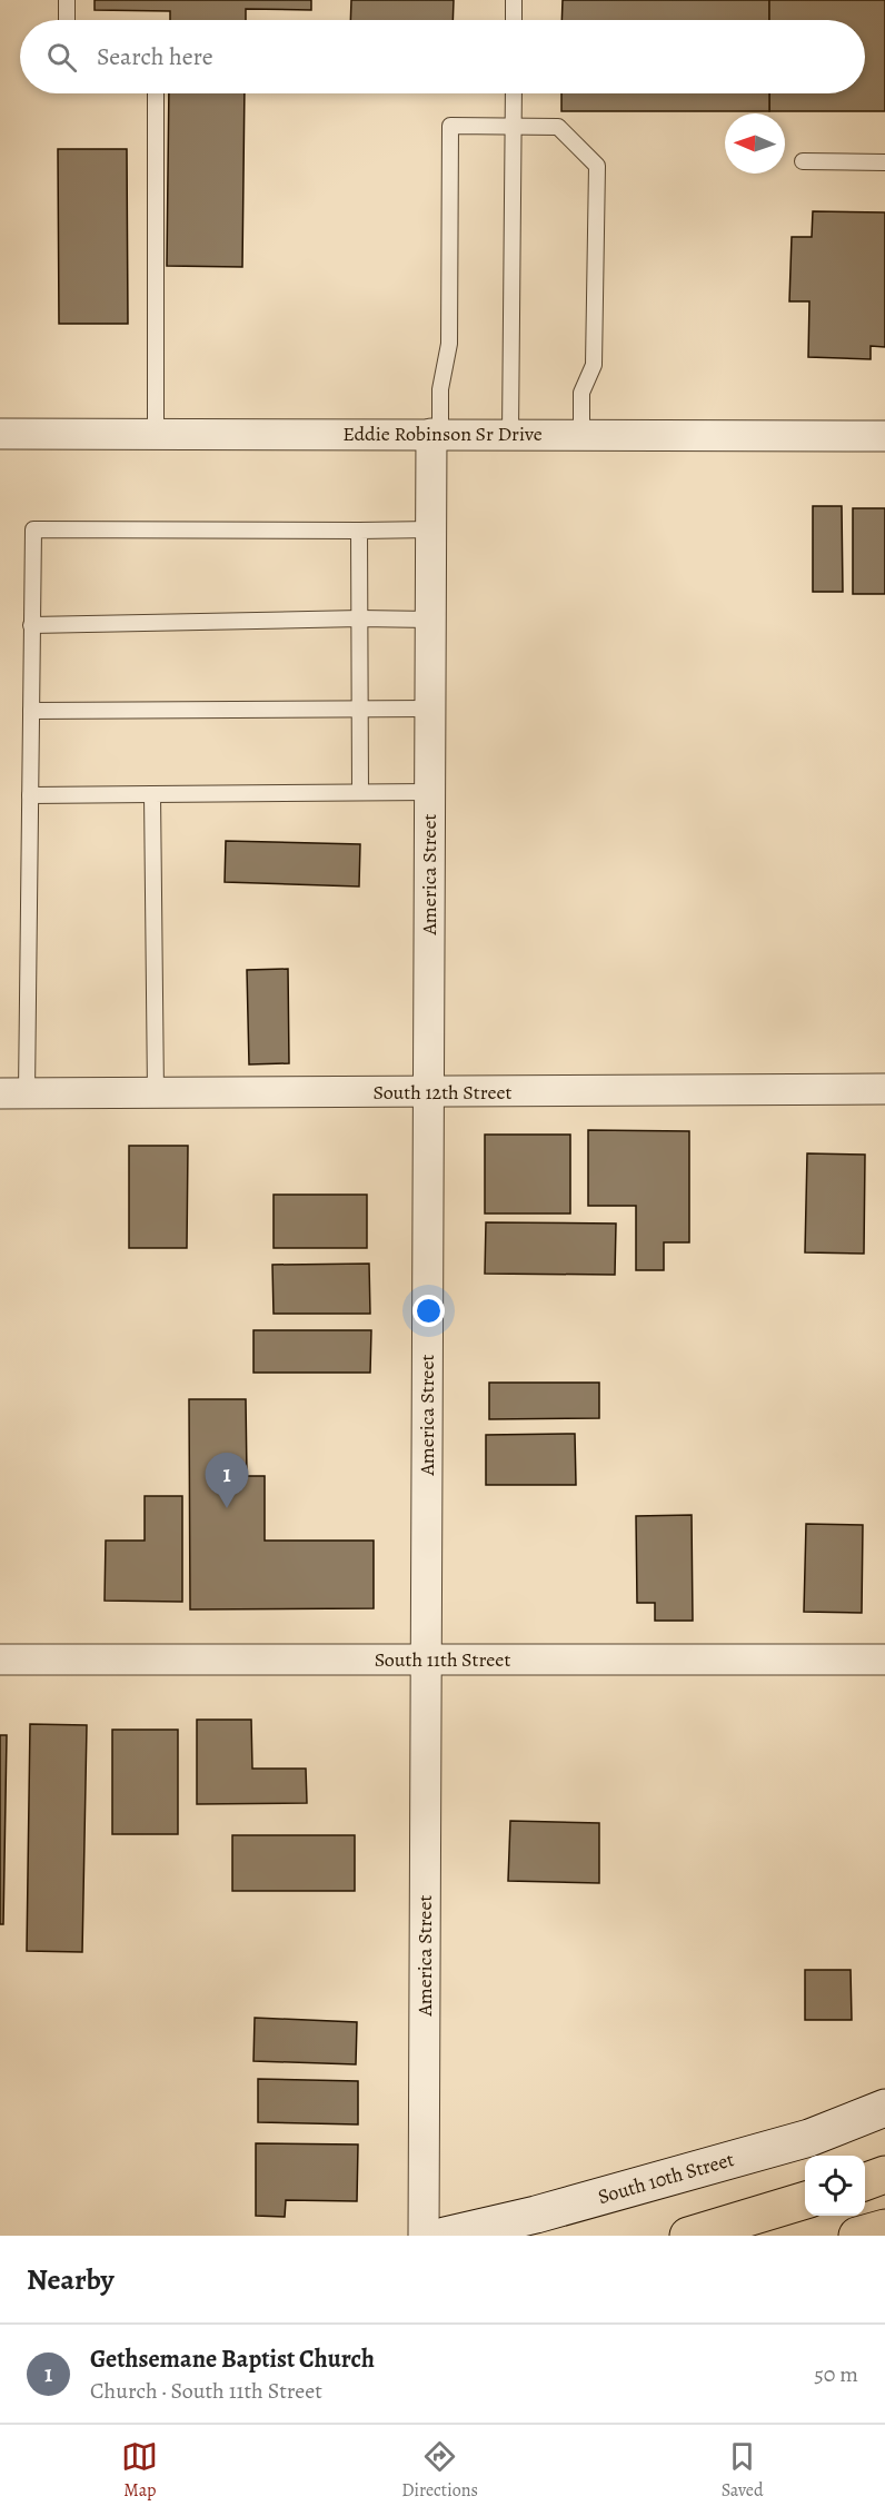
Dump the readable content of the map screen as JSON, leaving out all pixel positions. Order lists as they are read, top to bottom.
{
  "streets": {
    "main road": ["South 10th Street"],
    "street": [
      "Eddie Robinson Sr Drive",
      "America Street",
      "South 12th Street",
      "South 11th Street"
    ]
  },
  "crossings": [
    ["Eddie Robinson Sr Drive", "America Street"],
    ["America Street", "South 12th Street"],
    ["America Street", "South 11th Street"]
  ],
  "north": "left",
  "page": {
    "search": "Search here",
    "pins": "1",
    "heading": "Nearby",
    "list": [
      {
        "mark": "1",
        "name": "Gethsemane Baptist Church",
        "note": "Church · South 11th Street",
        "value": "50 m"
      }
    ],
    "nav": ["Map", "Directions", "Saved"]
  }
}
